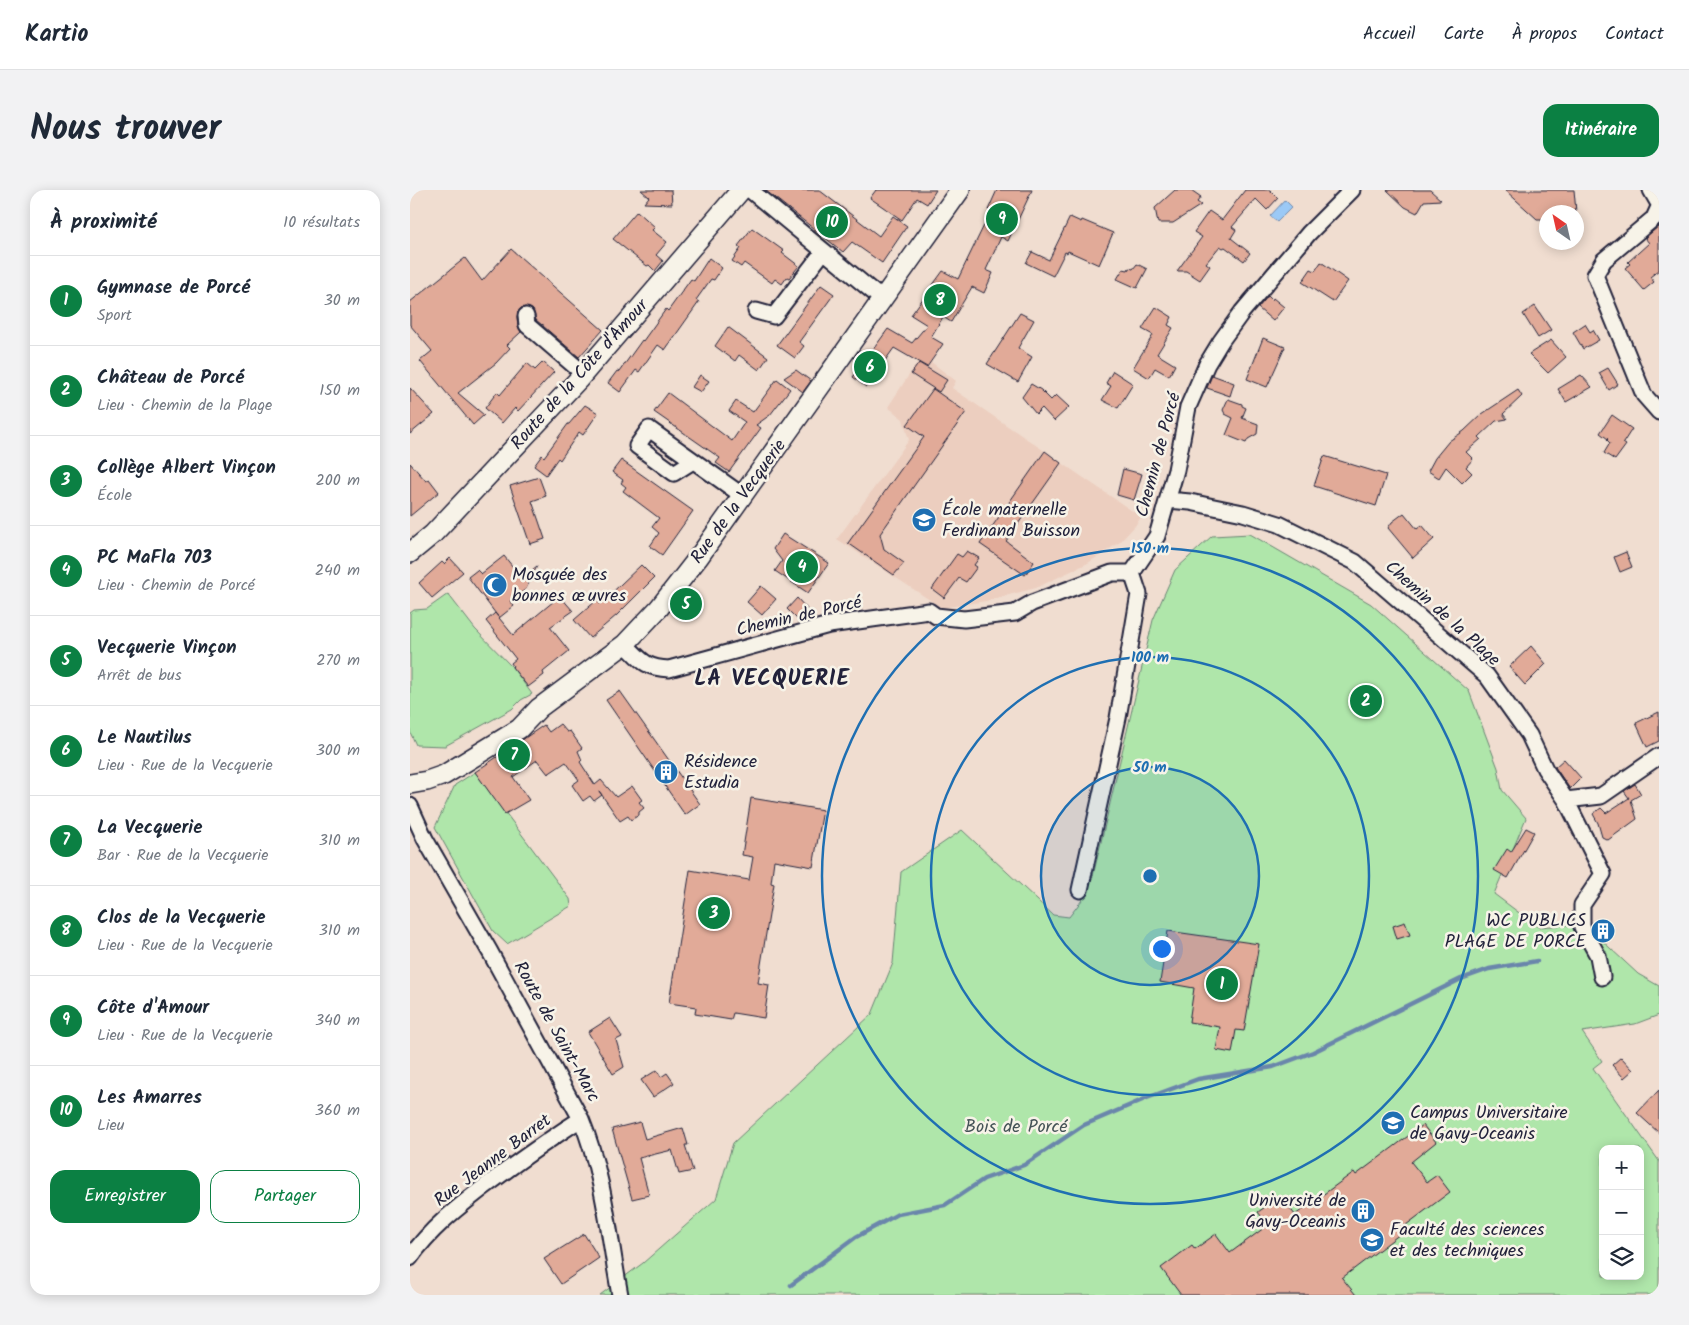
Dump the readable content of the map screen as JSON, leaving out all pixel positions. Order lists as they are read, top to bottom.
{
  "streets": {
    "main road": ["Route de la Côte d'Amour", "Rue de la Vecquerie"],
    "street": [
      "Chemin de Porcé",
      "Chemin de la Plage",
      "Route de Saint-Marc",
      "Rue Jeanne Barret"
    ]
  },
  "crossings": [
    ["Chemin de Porcé", "Rue de la Vecquerie"],
    ["Chemin de Porcé", "Chemin de la Plage"],
    ["Route de Saint-Marc", "Rue Jeanne Barret"]
  ],
  "districts": ["LA VECQUERIE"],
  "parks": ["Bois de Porcé"],
  "places": {
    "school or university": ["École maternelle Ferdinand Buisson", "Campus Universitaire de Gavy-Oceanis", "Faculté des sciences et des techniques"],
    "mosque": ["Mosquée des bonnes œuvres"],
    "building": ["Résidence Estudia", "WC PUBLICS PLAGE DE PORCE", "Université de Gavy-Oceanis"]
  },
  "north": "top left",
  "page": {
    "header": "Kartio",
    "nav": [
      "Accueil",
      "Carte",
      "À propos",
      "Contact"
    ],
    "title": "Nous trouver",
    "buttons": [
      "Itinéraire",
      ["Enregistrer", "Partager"]
    ],
    "heading": ["À proximité", "10 résultats"],
    "pins": [
      "9",
      "10",
      "8",
      "6",
      "4",
      "5",
      "2",
      "7",
      "3",
      "1"
    ],
    "list": [
      {
        "mark": "1",
        "name": "Gymnase de Porcé",
        "note": "Sport",
        "value": "30 m"
      },
      {
        "mark": "2",
        "name": "Château de Porcé",
        "note": "Lieu · Chemin de la Plage",
        "value": "150 m"
      },
      {
        "mark": "3",
        "name": "Collège Albert Vinçon",
        "note": "École",
        "value": "200 m"
      },
      {
        "mark": "4",
        "name": "PC MaFla 703",
        "note": "Lieu · Chemin de Porcé",
        "value": "240 m"
      },
      {
        "mark": "5",
        "name": "Vecquerie Vinçon",
        "note": "Arrêt de bus",
        "value": "270 m"
      },
      {
        "mark": "6",
        "name": "Le Nautilus",
        "note": "Lieu · Rue de la Vecquerie",
        "value": "300 m"
      },
      {
        "mark": "7",
        "name": "La Vecquerie",
        "note": "Bar · Rue de la Vecquerie",
        "value": "310 m"
      },
      {
        "mark": "8",
        "name": "Clos de la Vecquerie",
        "note": "Lieu · Rue de la Vecquerie",
        "value": "310 m"
      },
      {
        "mark": "9",
        "name": "Côte d'Amour",
        "note": "Lieu · Rue de la Vecquerie",
        "value": "340 m"
      },
      {
        "mark": "10",
        "name": "Les Amarres",
        "note": "Lieu",
        "value": "360 m"
      }
    ],
    "map_buttons": ["+", "−"]
  },
  "rings": ["150 m", "100 m", "50 m"]
}
